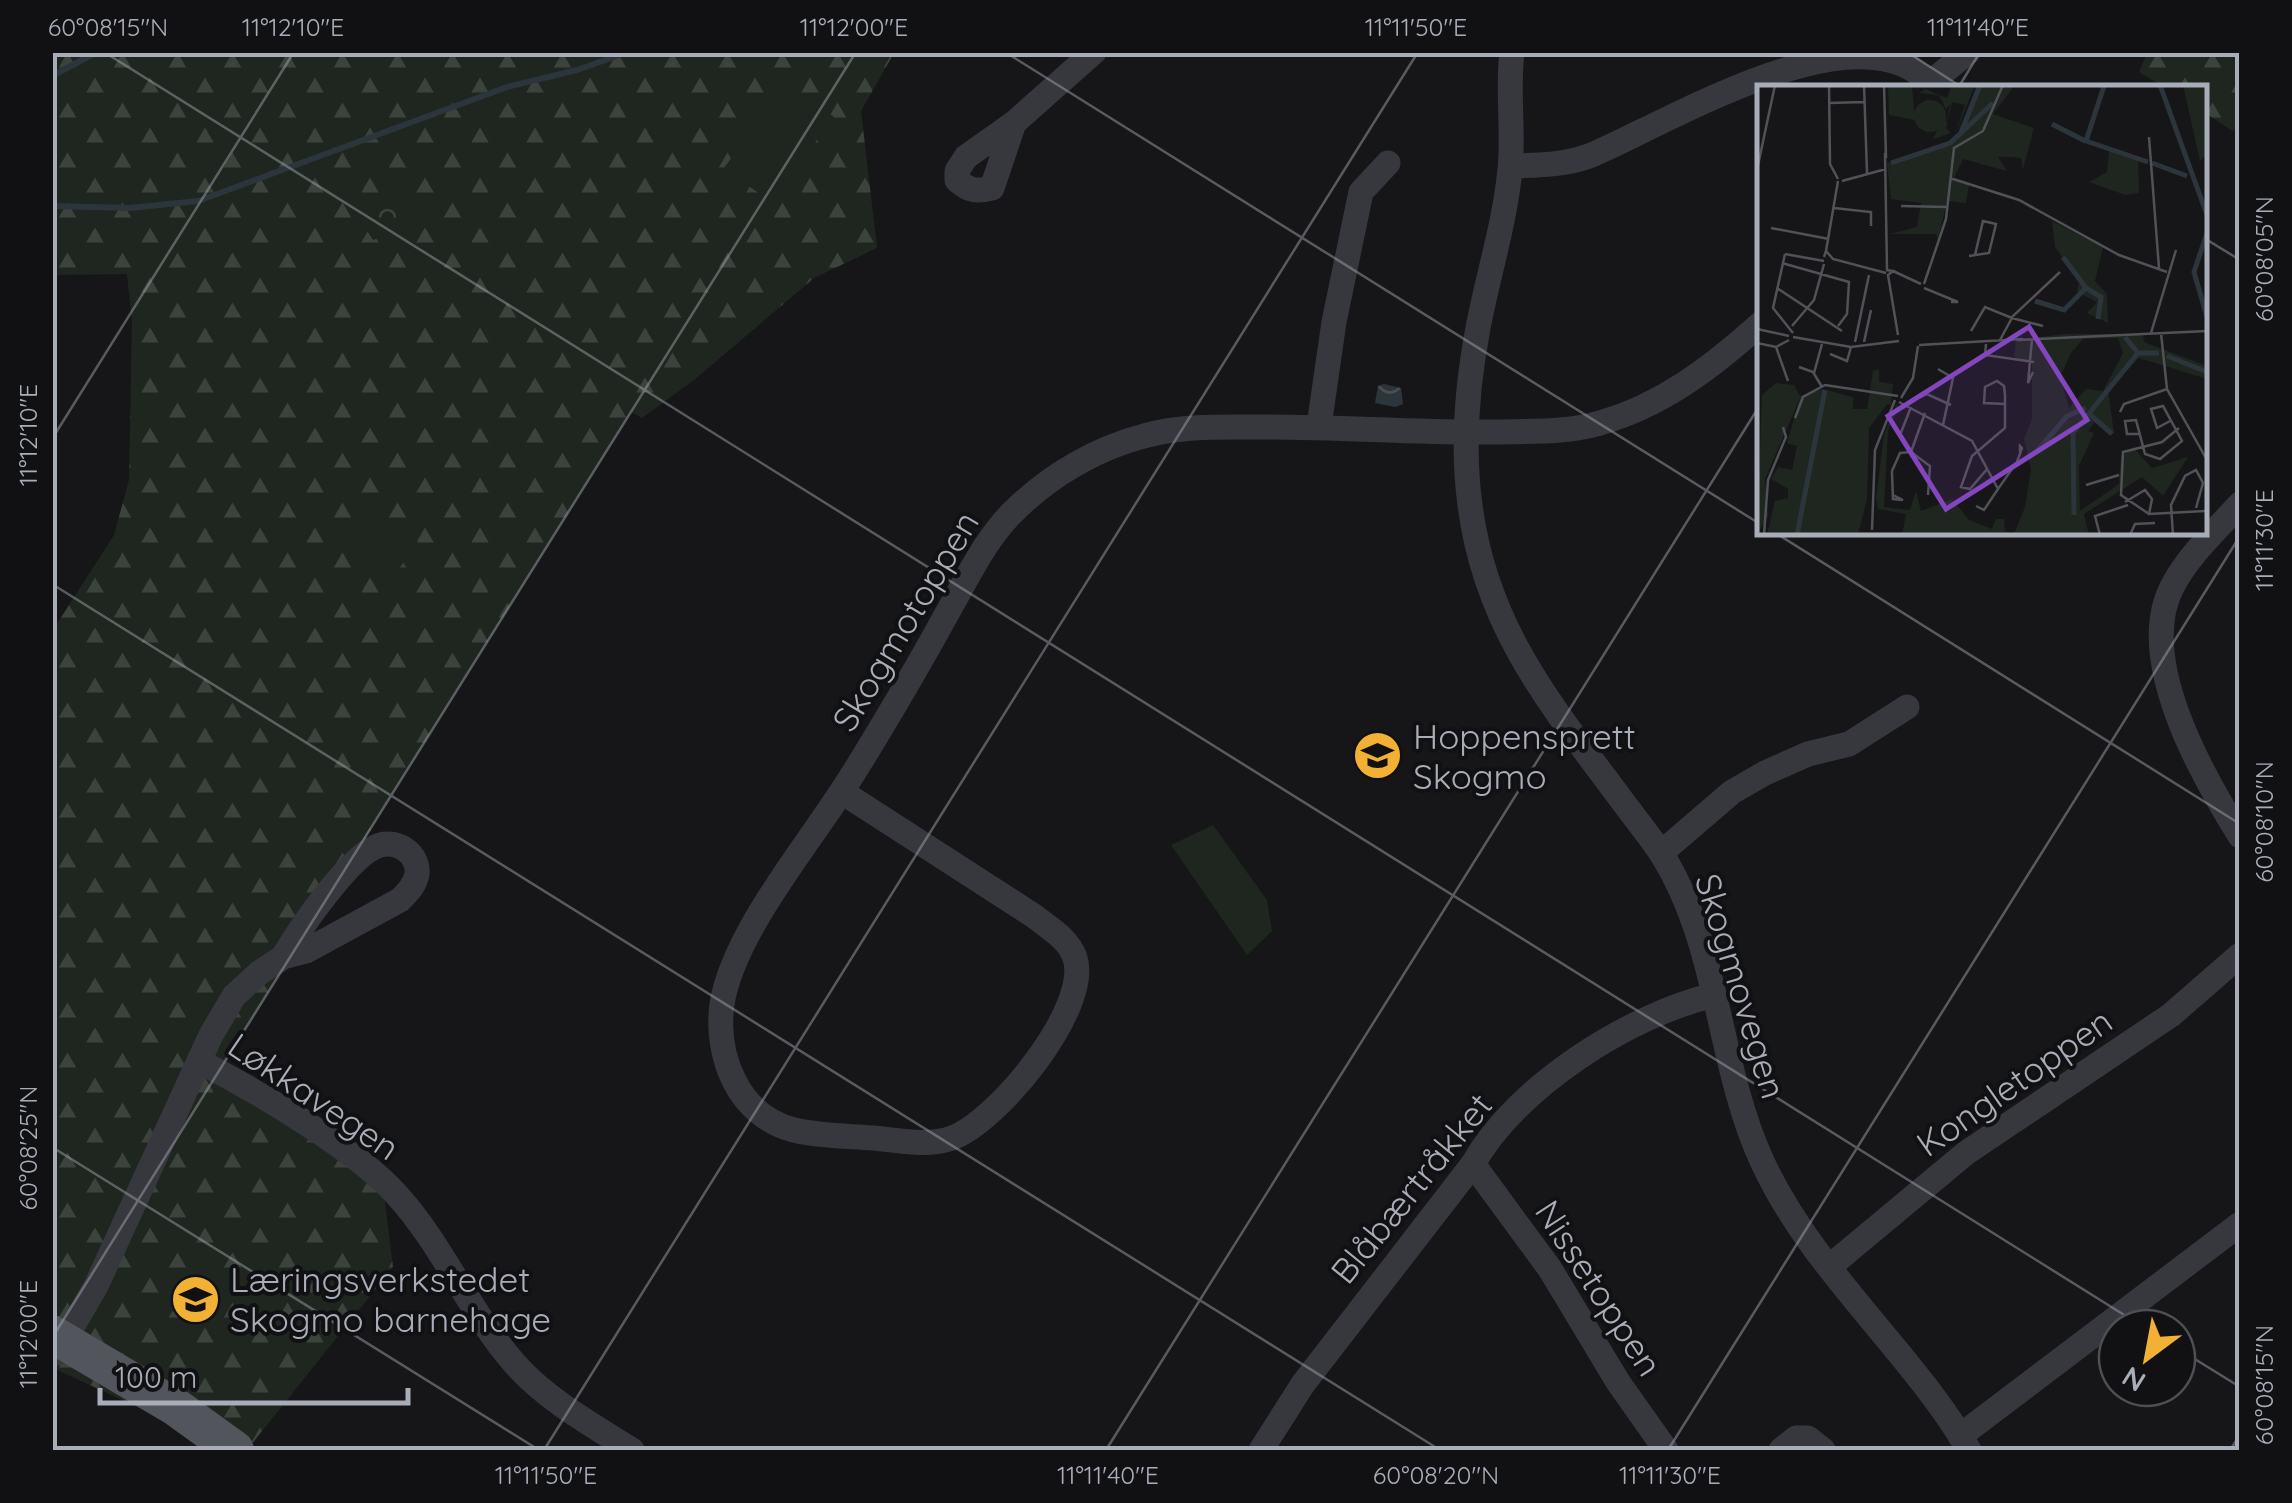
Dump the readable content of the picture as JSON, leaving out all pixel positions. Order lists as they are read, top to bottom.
{
  "streets": {
    "street": [
      "Skogmotoppen",
      "Skogmovegen",
      "Kongletoppen",
      "Løkkavegen",
      "Blåbærtråkket",
      "Nissetoppen"
    ]
  },
  "crossings": [
    ["Skogmotoppen", "Skogmovegen"],
    ["Skogmovegen", "Kongletoppen"],
    ["Skogmovegen", "Blåbærtråkket"],
    ["Blåbærtråkket", "Nissetoppen"]
  ],
  "places": {
    "school or university": ["Hoppensprett Skogmo", "Læringsverkstedet Skogmo barnehage"]
  },
  "scale_bar": "100 m",
  "north": "bottom left",
  "coordinates": [
    "60°08'15\"N",
    "11°12'10\"E",
    "11°12'00\"E",
    "11°11'50\"E",
    "11°11'40\"E",
    "60°08'05\"N",
    "11°11'30\"E",
    "60°08'10\"N",
    "60°08'25\"N",
    "60°08'20\"N"
  ]
}
